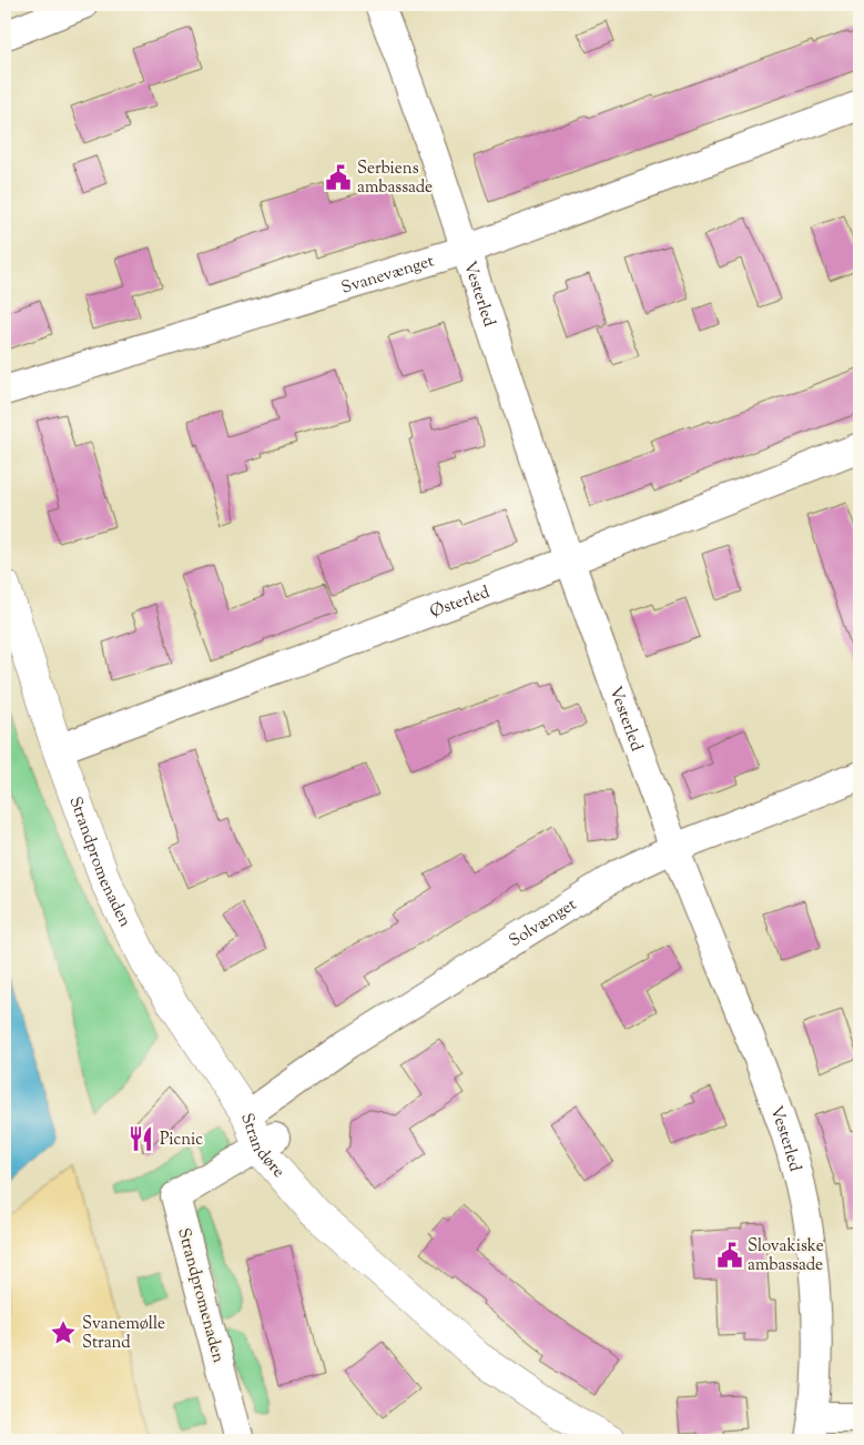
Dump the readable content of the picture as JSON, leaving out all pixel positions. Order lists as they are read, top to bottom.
{
  "streets": {
    "street": [
      "Svanevænget",
      "Vesterled",
      "Østerled",
      "Strandpromenaden",
      "Solvænget",
      "Strandøre"
    ]
  },
  "crossings": [
    ["Svanevænget", "Vesterled"],
    ["Vesterled", "Østerled"],
    ["Vesterled", "Solvænget"],
    ["Østerled", "Strandpromenaden"],
    ["Strandpromenaden", "Solvænget"],
    ["Strandpromenaden", "Strandøre"],
    ["Solvænget", "Strandøre"]
  ],
  "places": {
    "public building": ["Serbiens ambassade", "Slovakiske ambassade"],
    "restaurant": ["Picnic"],
    "place": ["Svanemølle Strand"]
  }
}
